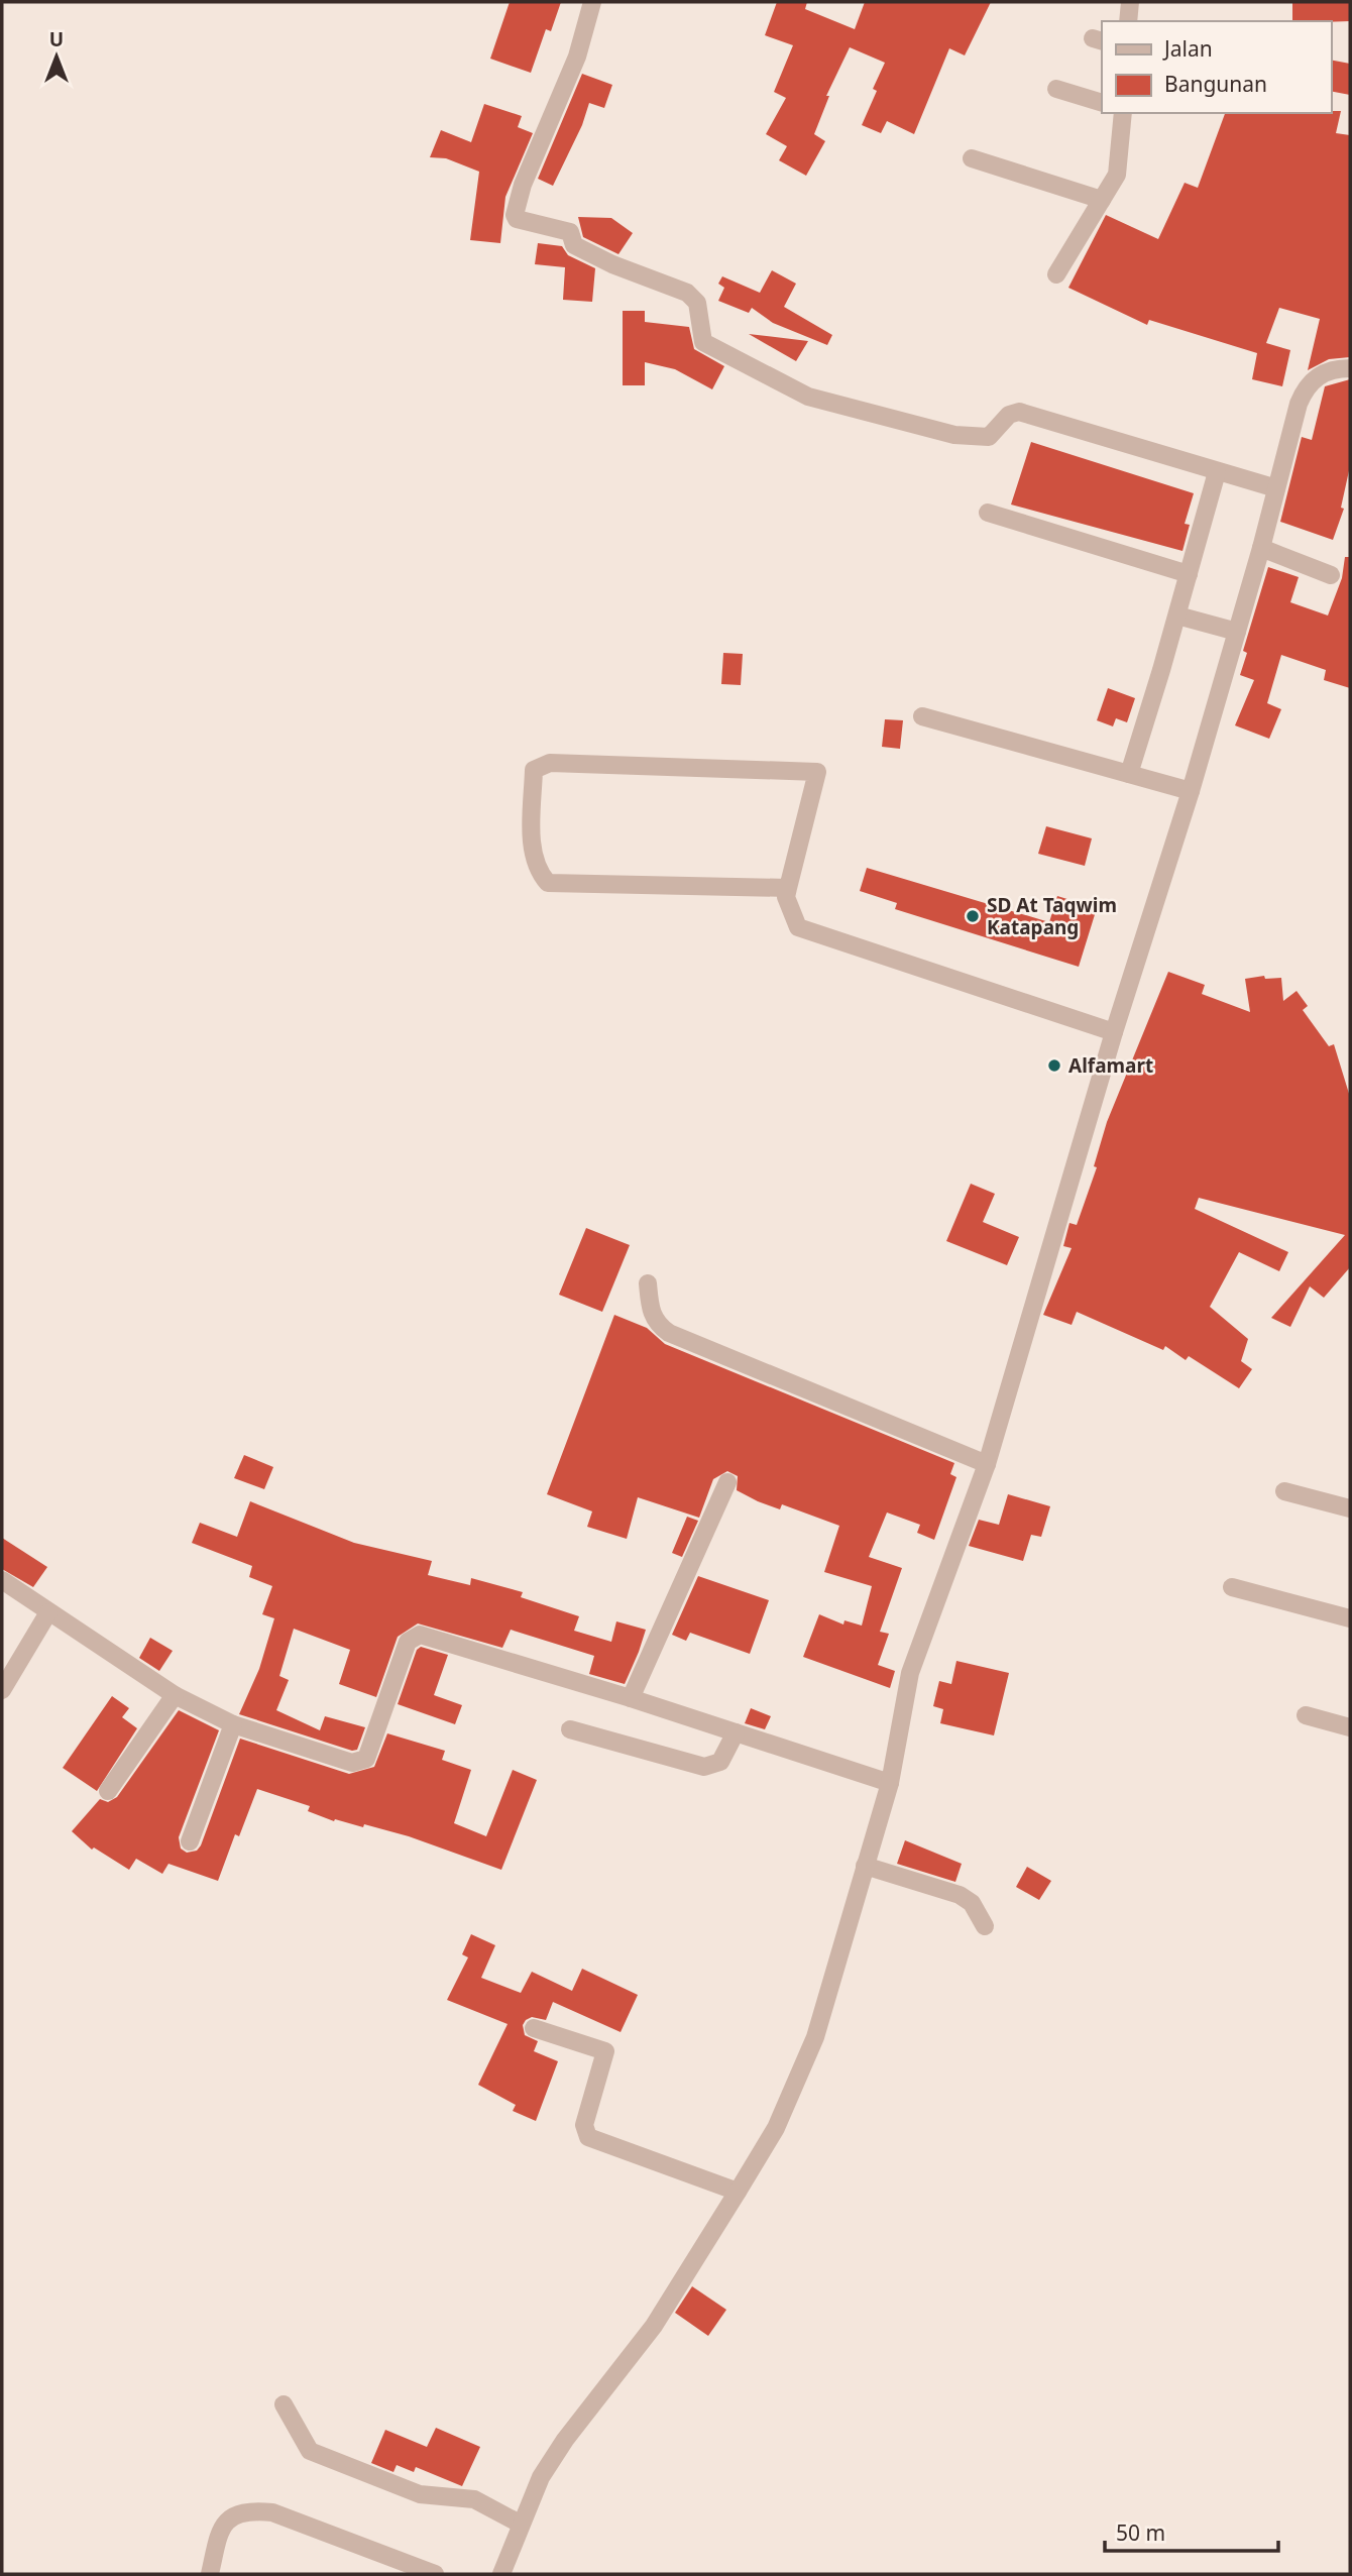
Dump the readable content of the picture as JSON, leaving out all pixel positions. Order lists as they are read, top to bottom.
{
  "places": ["SD At Taqwim Katapang", "Alfamart"],
  "legend": ["Jalan", "Bangunan"],
  "scale_bar": "50 m",
  "north": "top"
}
